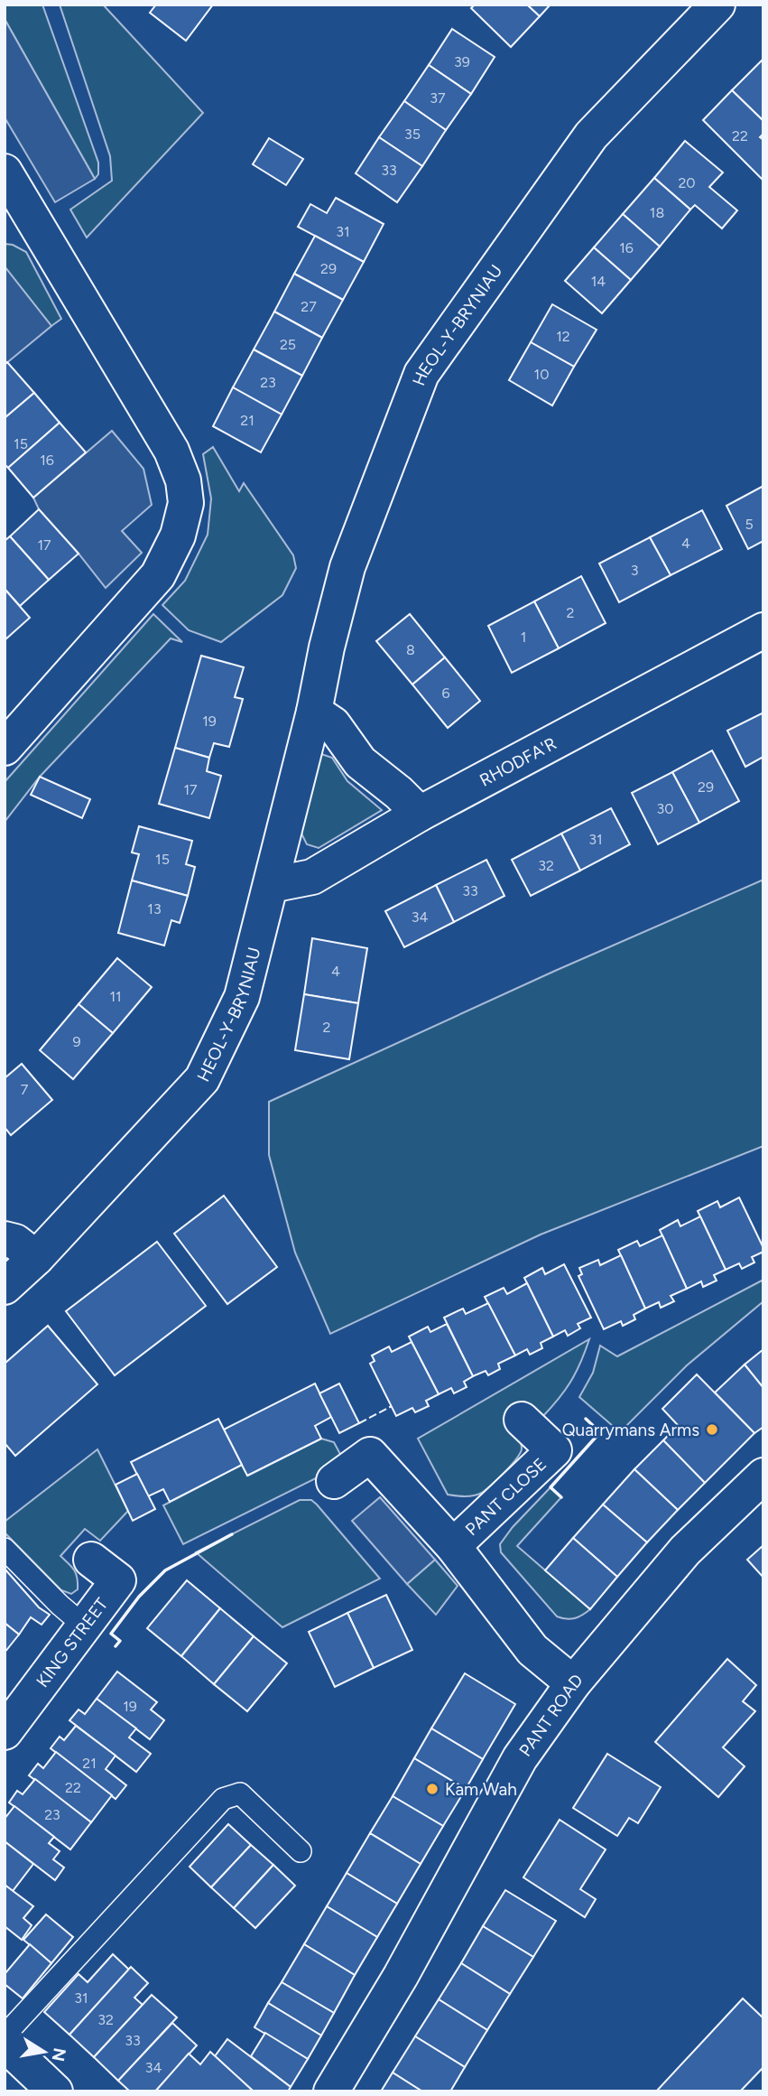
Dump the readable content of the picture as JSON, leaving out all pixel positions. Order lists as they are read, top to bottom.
{
  "streets": {
    "street": [
      "HEOL-Y-BRYNIAU",
      "RHODFA'R",
      "PANT CLOSE",
      "KING STREET",
      "PANT ROAD"
    ]
  },
  "crossings": [
    ["HEOL-Y-BRYNIAU", "RHODFA'R"],
    ["PANT CLOSE", "PANT ROAD"]
  ],
  "places": ["Quarrymans Arms", "Kam Wah"],
  "house_numbers": [
    "39",
    "37",
    "35",
    "22",
    "33",
    "20",
    "18",
    "31",
    "16",
    "29",
    "14",
    "27",
    "12",
    "25",
    "10",
    "23",
    "21",
    "15",
    "16",
    "5",
    "4",
    "17",
    "3",
    "2",
    "1",
    "8",
    "6",
    "19",
    "29",
    "17",
    "30",
    "31",
    "15",
    "32",
    "33",
    "13",
    "34",
    "4",
    "11",
    "2",
    "9",
    "7",
    "19",
    "21",
    "22",
    "23",
    "31",
    "32",
    "33",
    "34"
  ],
  "north": "right"
}
